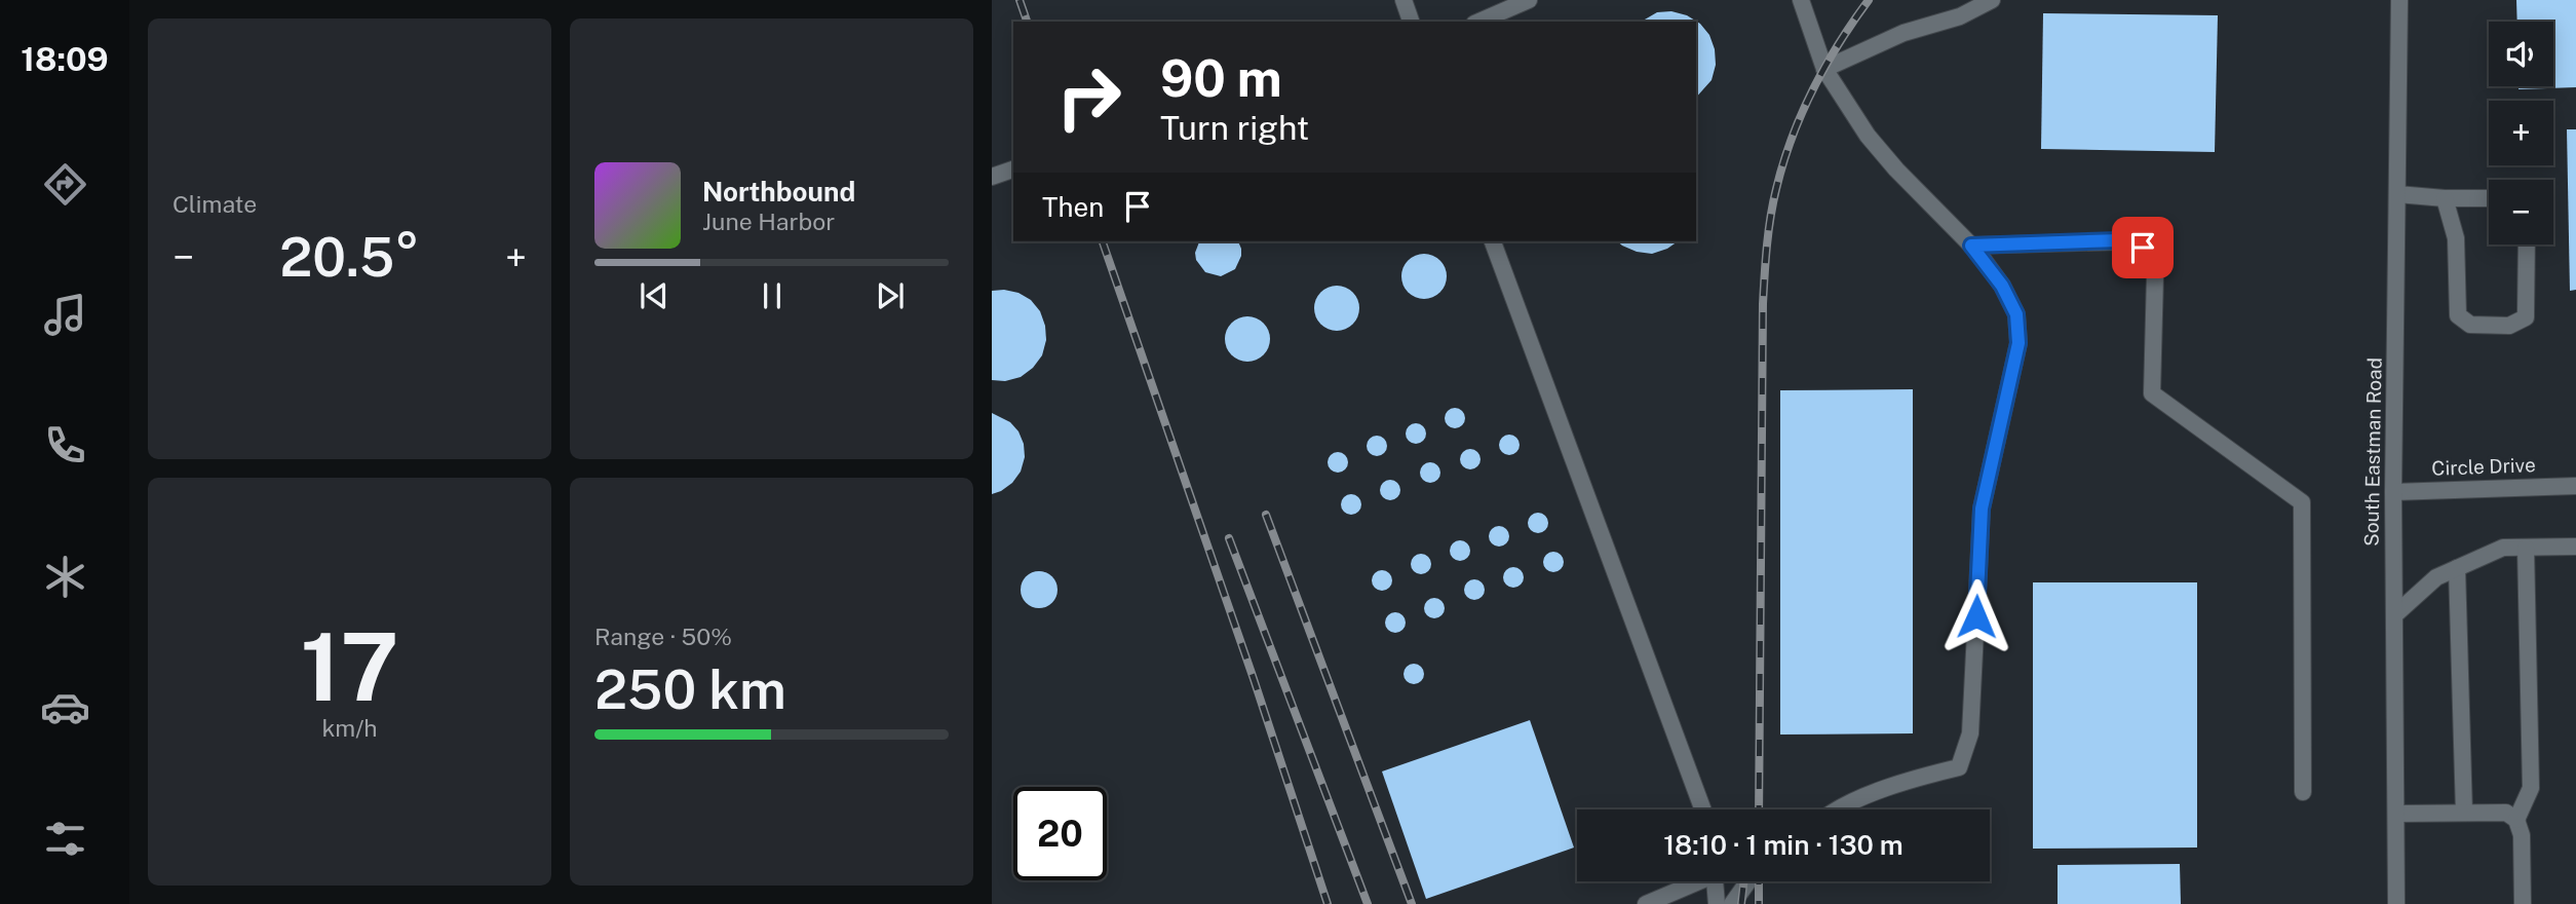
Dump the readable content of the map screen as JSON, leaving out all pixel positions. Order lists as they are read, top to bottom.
{
  "streets": {
    "lane": ["South Eastman Road", "Circle Drive"]
  },
  "crossings": [
    ["South Eastman Road", "Circle Drive"]
  ],
  "page": {
    "tabs": "18:09",
    "tile": [
      "Climate",
      ["17", "km/h"],
      ["Range · 50%", "250 km"]
    ],
    "map_buttons": ["+", "−"],
    "turn": ["90 m", "Turn right"],
    "song": ["Northbound", "June Harbor"],
    "then": "Then",
    "heat": ["−", "20.5°", "+"],
    "limit": "20",
    "trip": "18:10 · 1 min · 130 m"
  }
}
